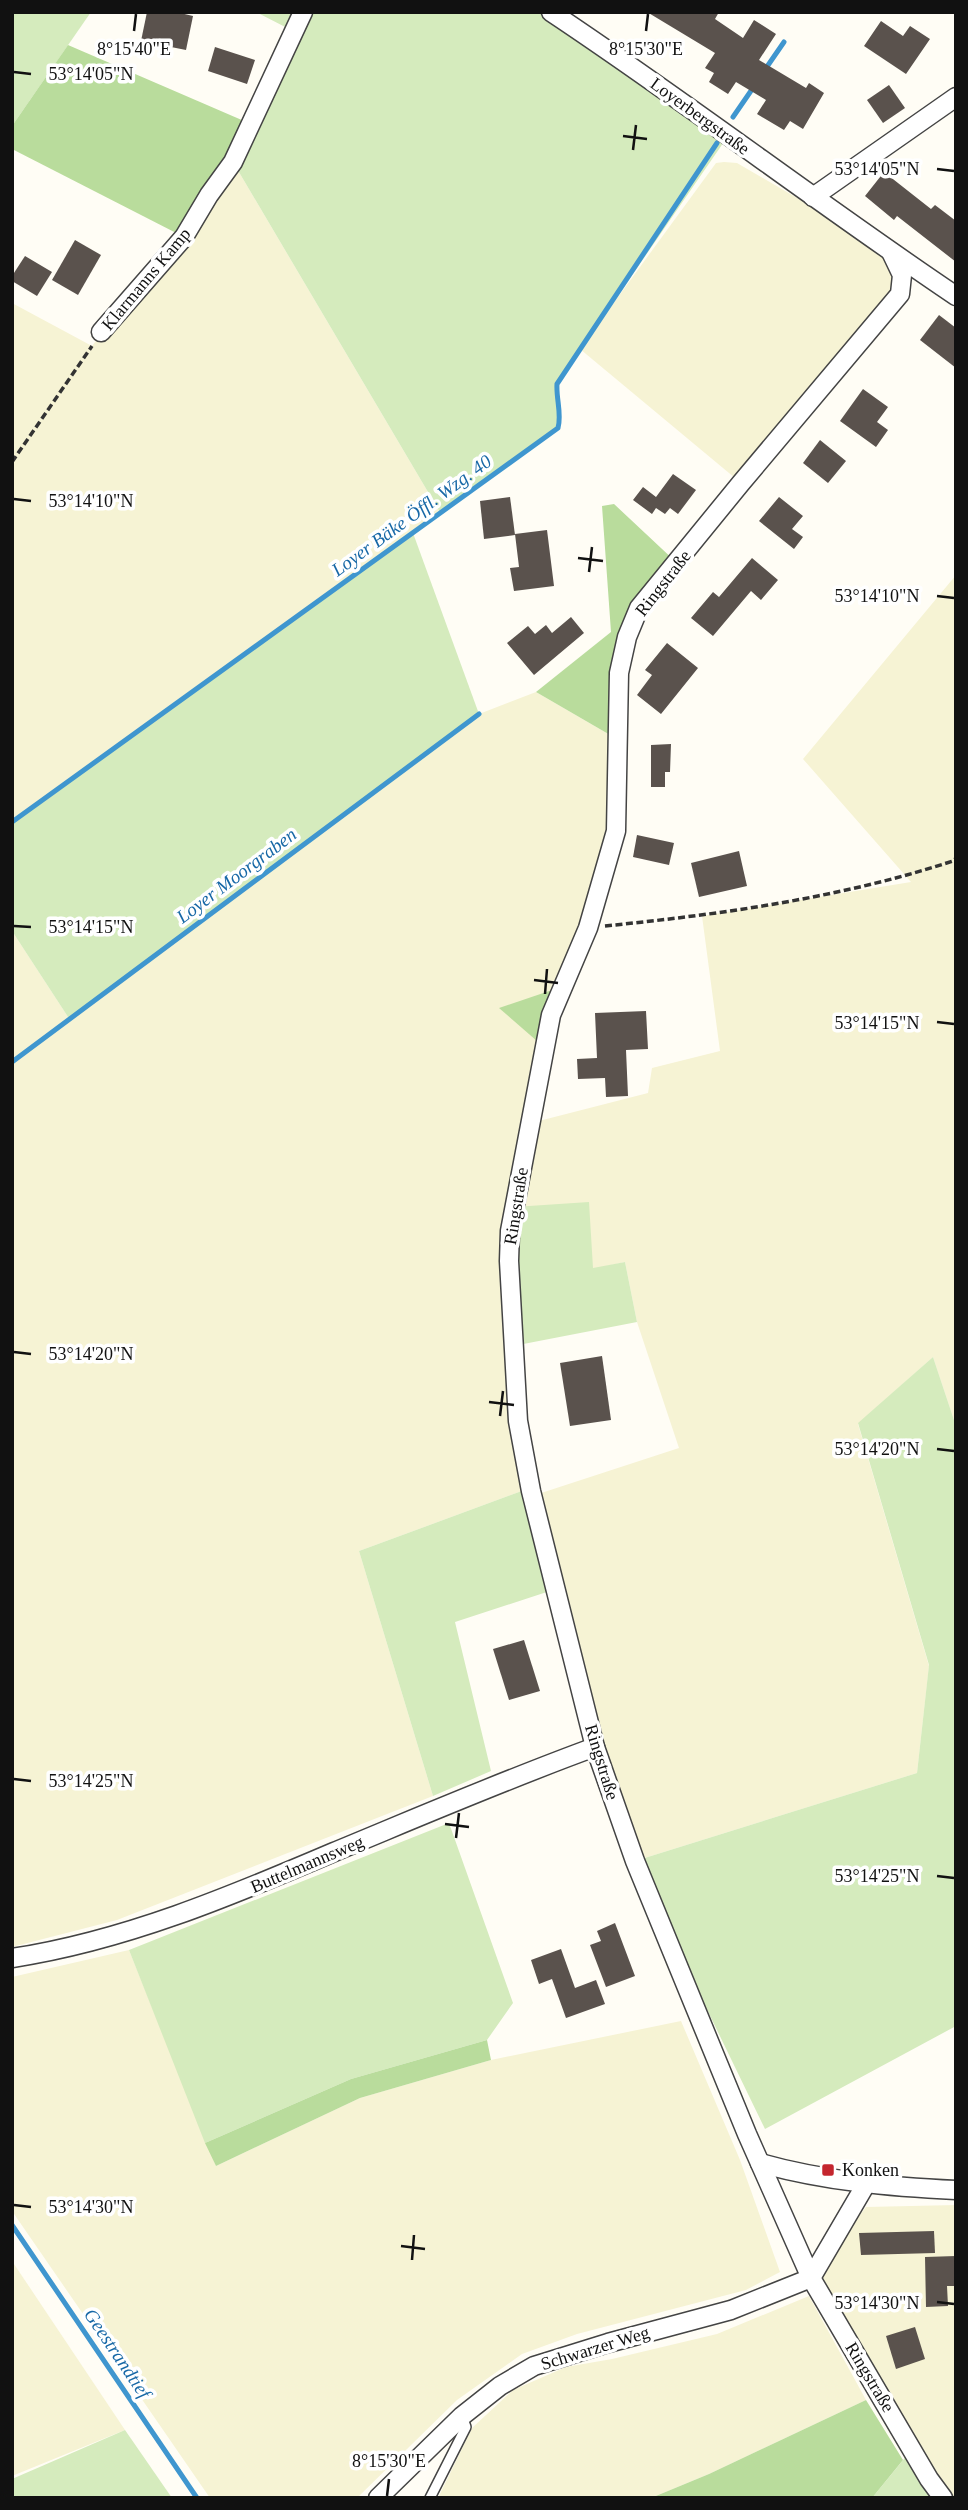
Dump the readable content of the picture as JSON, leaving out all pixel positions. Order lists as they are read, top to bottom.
{
  "streets": {
    "street": [
      "Loyerbergstraße",
      "Klarmanns Kamp",
      "Ringstraße",
      "Buttelmannsweg",
      "Schwarzer Weg"
    ]
  },
  "crossings": [
    ["Ringstraße", "Buttelmannsweg"],
    ["Ringstraße", "Schwarzer Weg"]
  ],
  "water": ["Loyer Bäke Öffl. Wzg. 40", "Loyer Moorgraben", "Geestrandtief"],
  "places": {
    "transit": ["Konken"]
  },
  "coordinates": [
    "8°15'40\"E",
    "8°15'30\"E",
    "53°14'05\"N",
    "53°14'10\"N",
    "53°14'15\"N",
    "53°14'20\"N",
    "53°14'25\"N",
    "53°14'30\"N"
  ]
}
